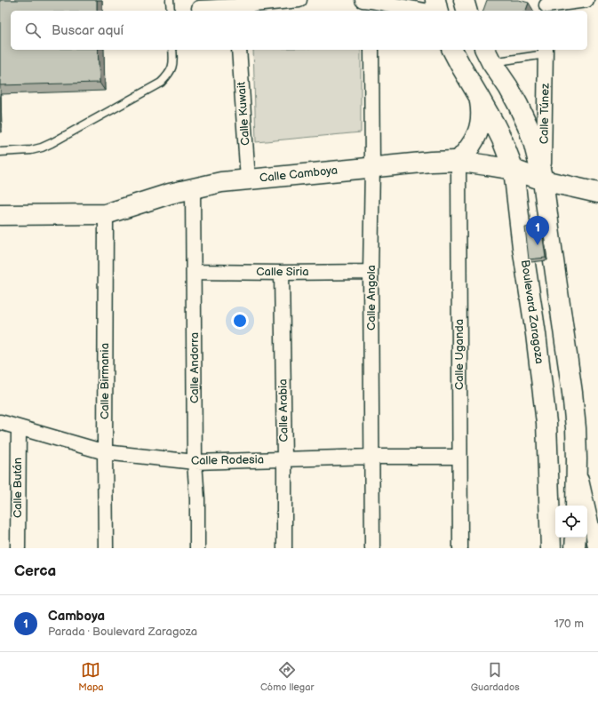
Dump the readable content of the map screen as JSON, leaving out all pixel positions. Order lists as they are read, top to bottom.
{
  "streets": {
    "main road": ["Calle Camboya", "Boulevard Zaragoza"],
    "street": [
      "Calle Kuwait",
      "Calle Túnez",
      "Calle Siria",
      "Calle Angola",
      "Calle Uganda",
      "Calle Andorra",
      "Calle Birmania",
      "Calle Arabia",
      "Calle Rodesia",
      "Calle Bután"
    ]
  },
  "crossings": [
    ["Calle Kuwait", "Calle Camboya"],
    ["Calle Túnez", "Calle Camboya"],
    ["Calle Camboya", "Calle Angola"],
    ["Calle Camboya", "Boulevard Zaragoza"],
    ["Calle Camboya", "Calle Uganda"],
    ["Calle Camboya", "Calle Andorra"],
    ["Calle Camboya", "Calle Birmania"],
    ["Calle Siria", "Calle Angola"],
    ["Calle Siria", "Calle Andorra"],
    ["Calle Siria", "Calle Arabia"],
    ["Calle Angola", "Calle Rodesia"],
    ["Calle Uganda", "Calle Rodesia"],
    ["Calle Andorra", "Calle Rodesia"],
    ["Calle Birmania", "Calle Rodesia"],
    ["Calle Arabia", "Calle Rodesia"],
    ["Calle Rodesia", "Calle Bután"]
  ],
  "page": {
    "search": "Buscar aquí",
    "pins": "1",
    "heading": "Cerca",
    "list": [
      {
        "mark": "1",
        "name": "Camboya",
        "note": "Parada · Boulevard Zaragoza",
        "value": "170 m"
      }
    ],
    "nav": ["Mapa", "Cómo llegar", "Guardados"]
  }
}
